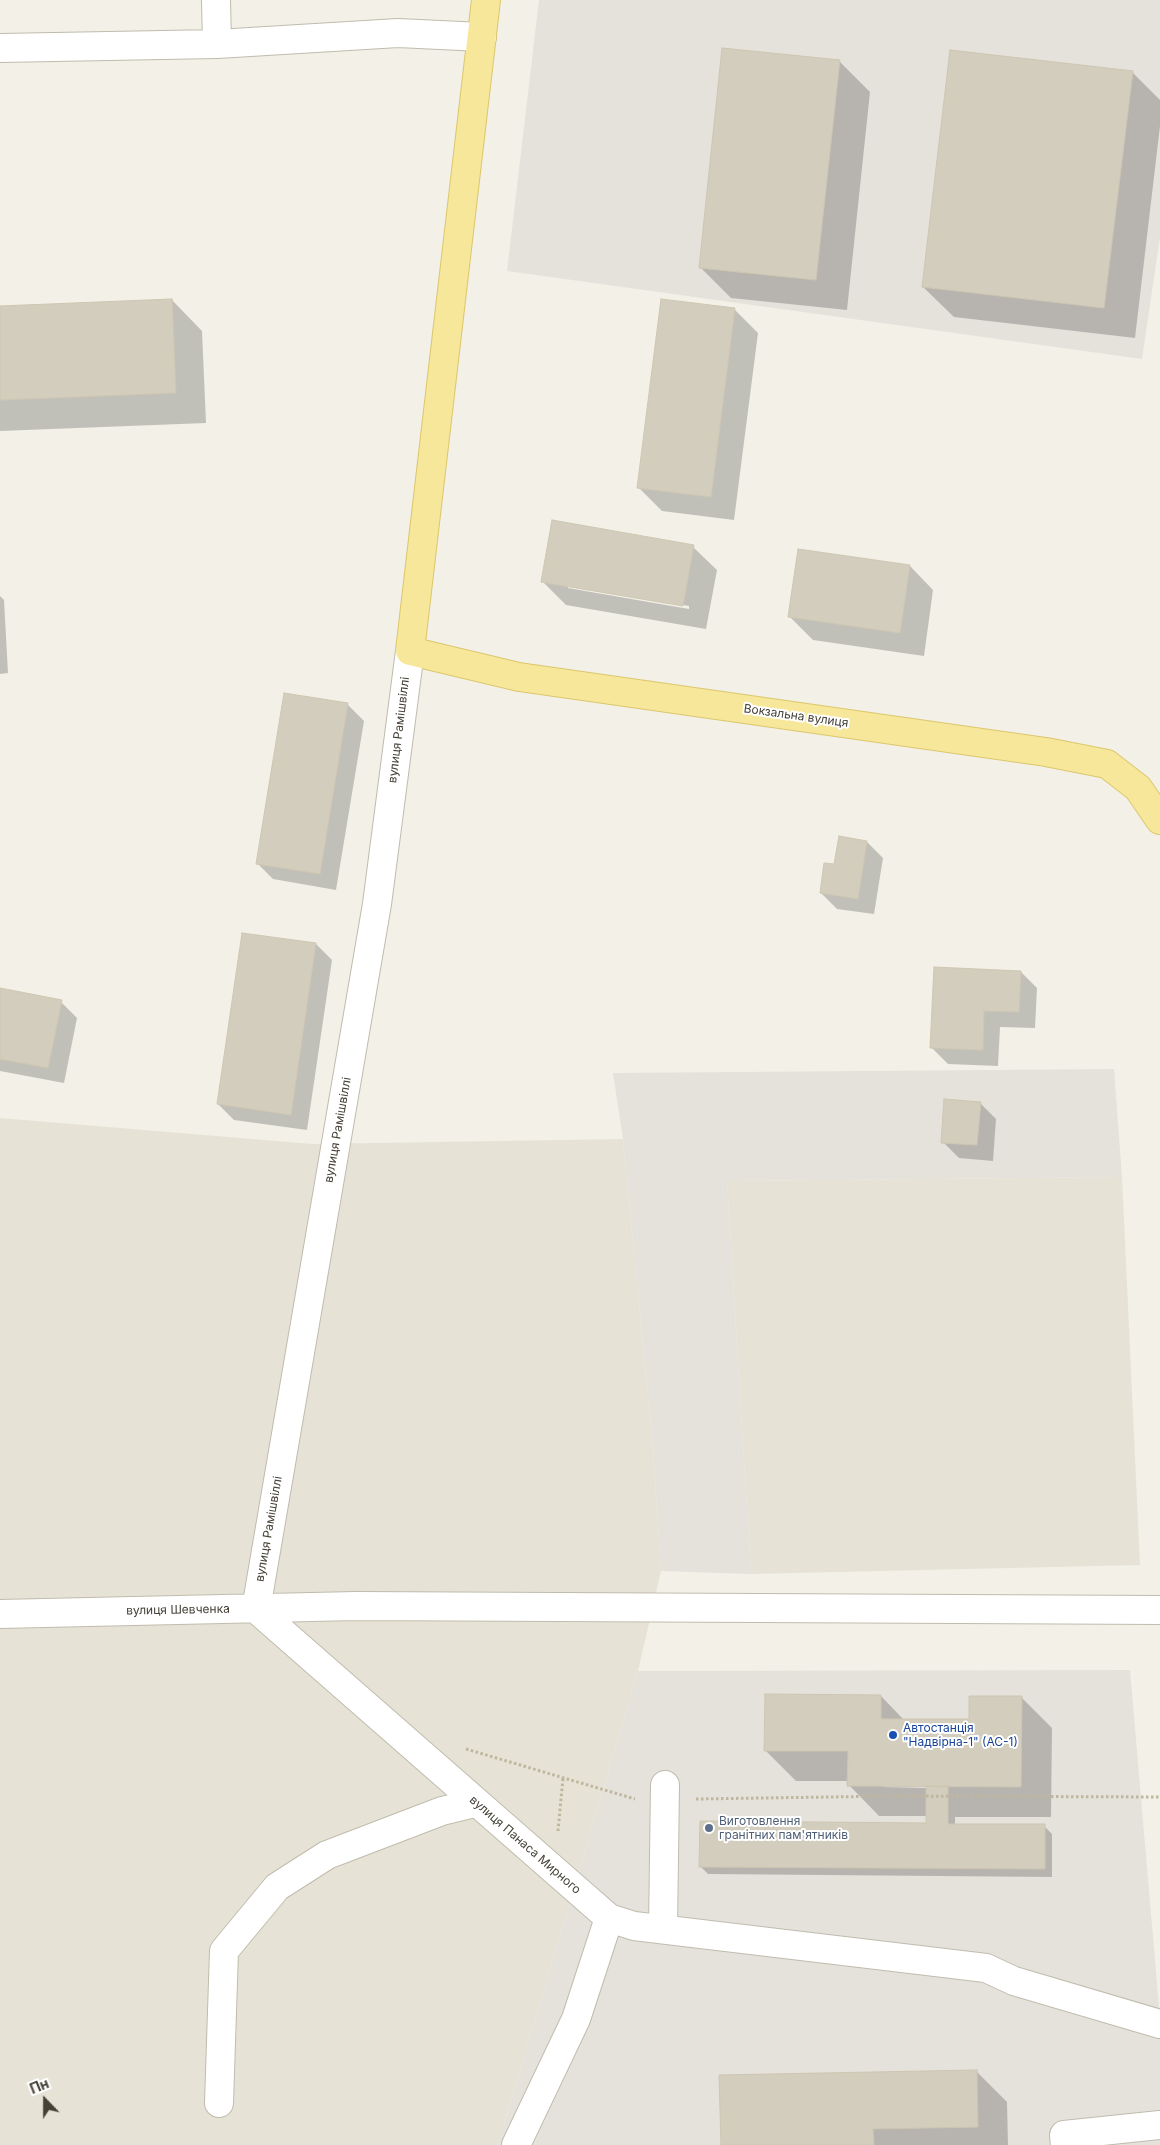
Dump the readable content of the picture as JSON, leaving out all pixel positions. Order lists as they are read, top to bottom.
{
  "streets": {
    "main road": ["Вокзальна вулиця"],
    "street": ["вулиця Рамішвіллі", "вулиця Шевченка", "вулиця Панаса Мирного"]
  },
  "crossings": [
    ["Вокзальна вулиця", "вулиця Рамішвіллі"],
    ["вулиця Рамішвіллі", "вулиця Шевченка"],
    ["вулиця Рамішвіллі", "вулиця Панаса Мирного"],
    ["вулиця Шевченка", "вулиця Панаса Мирного"]
  ],
  "places": ["Автостанція \"Надвірна-1\" (АС-1)", "Виготовлення гранітних пам'ятників"],
  "north": "top"
}
